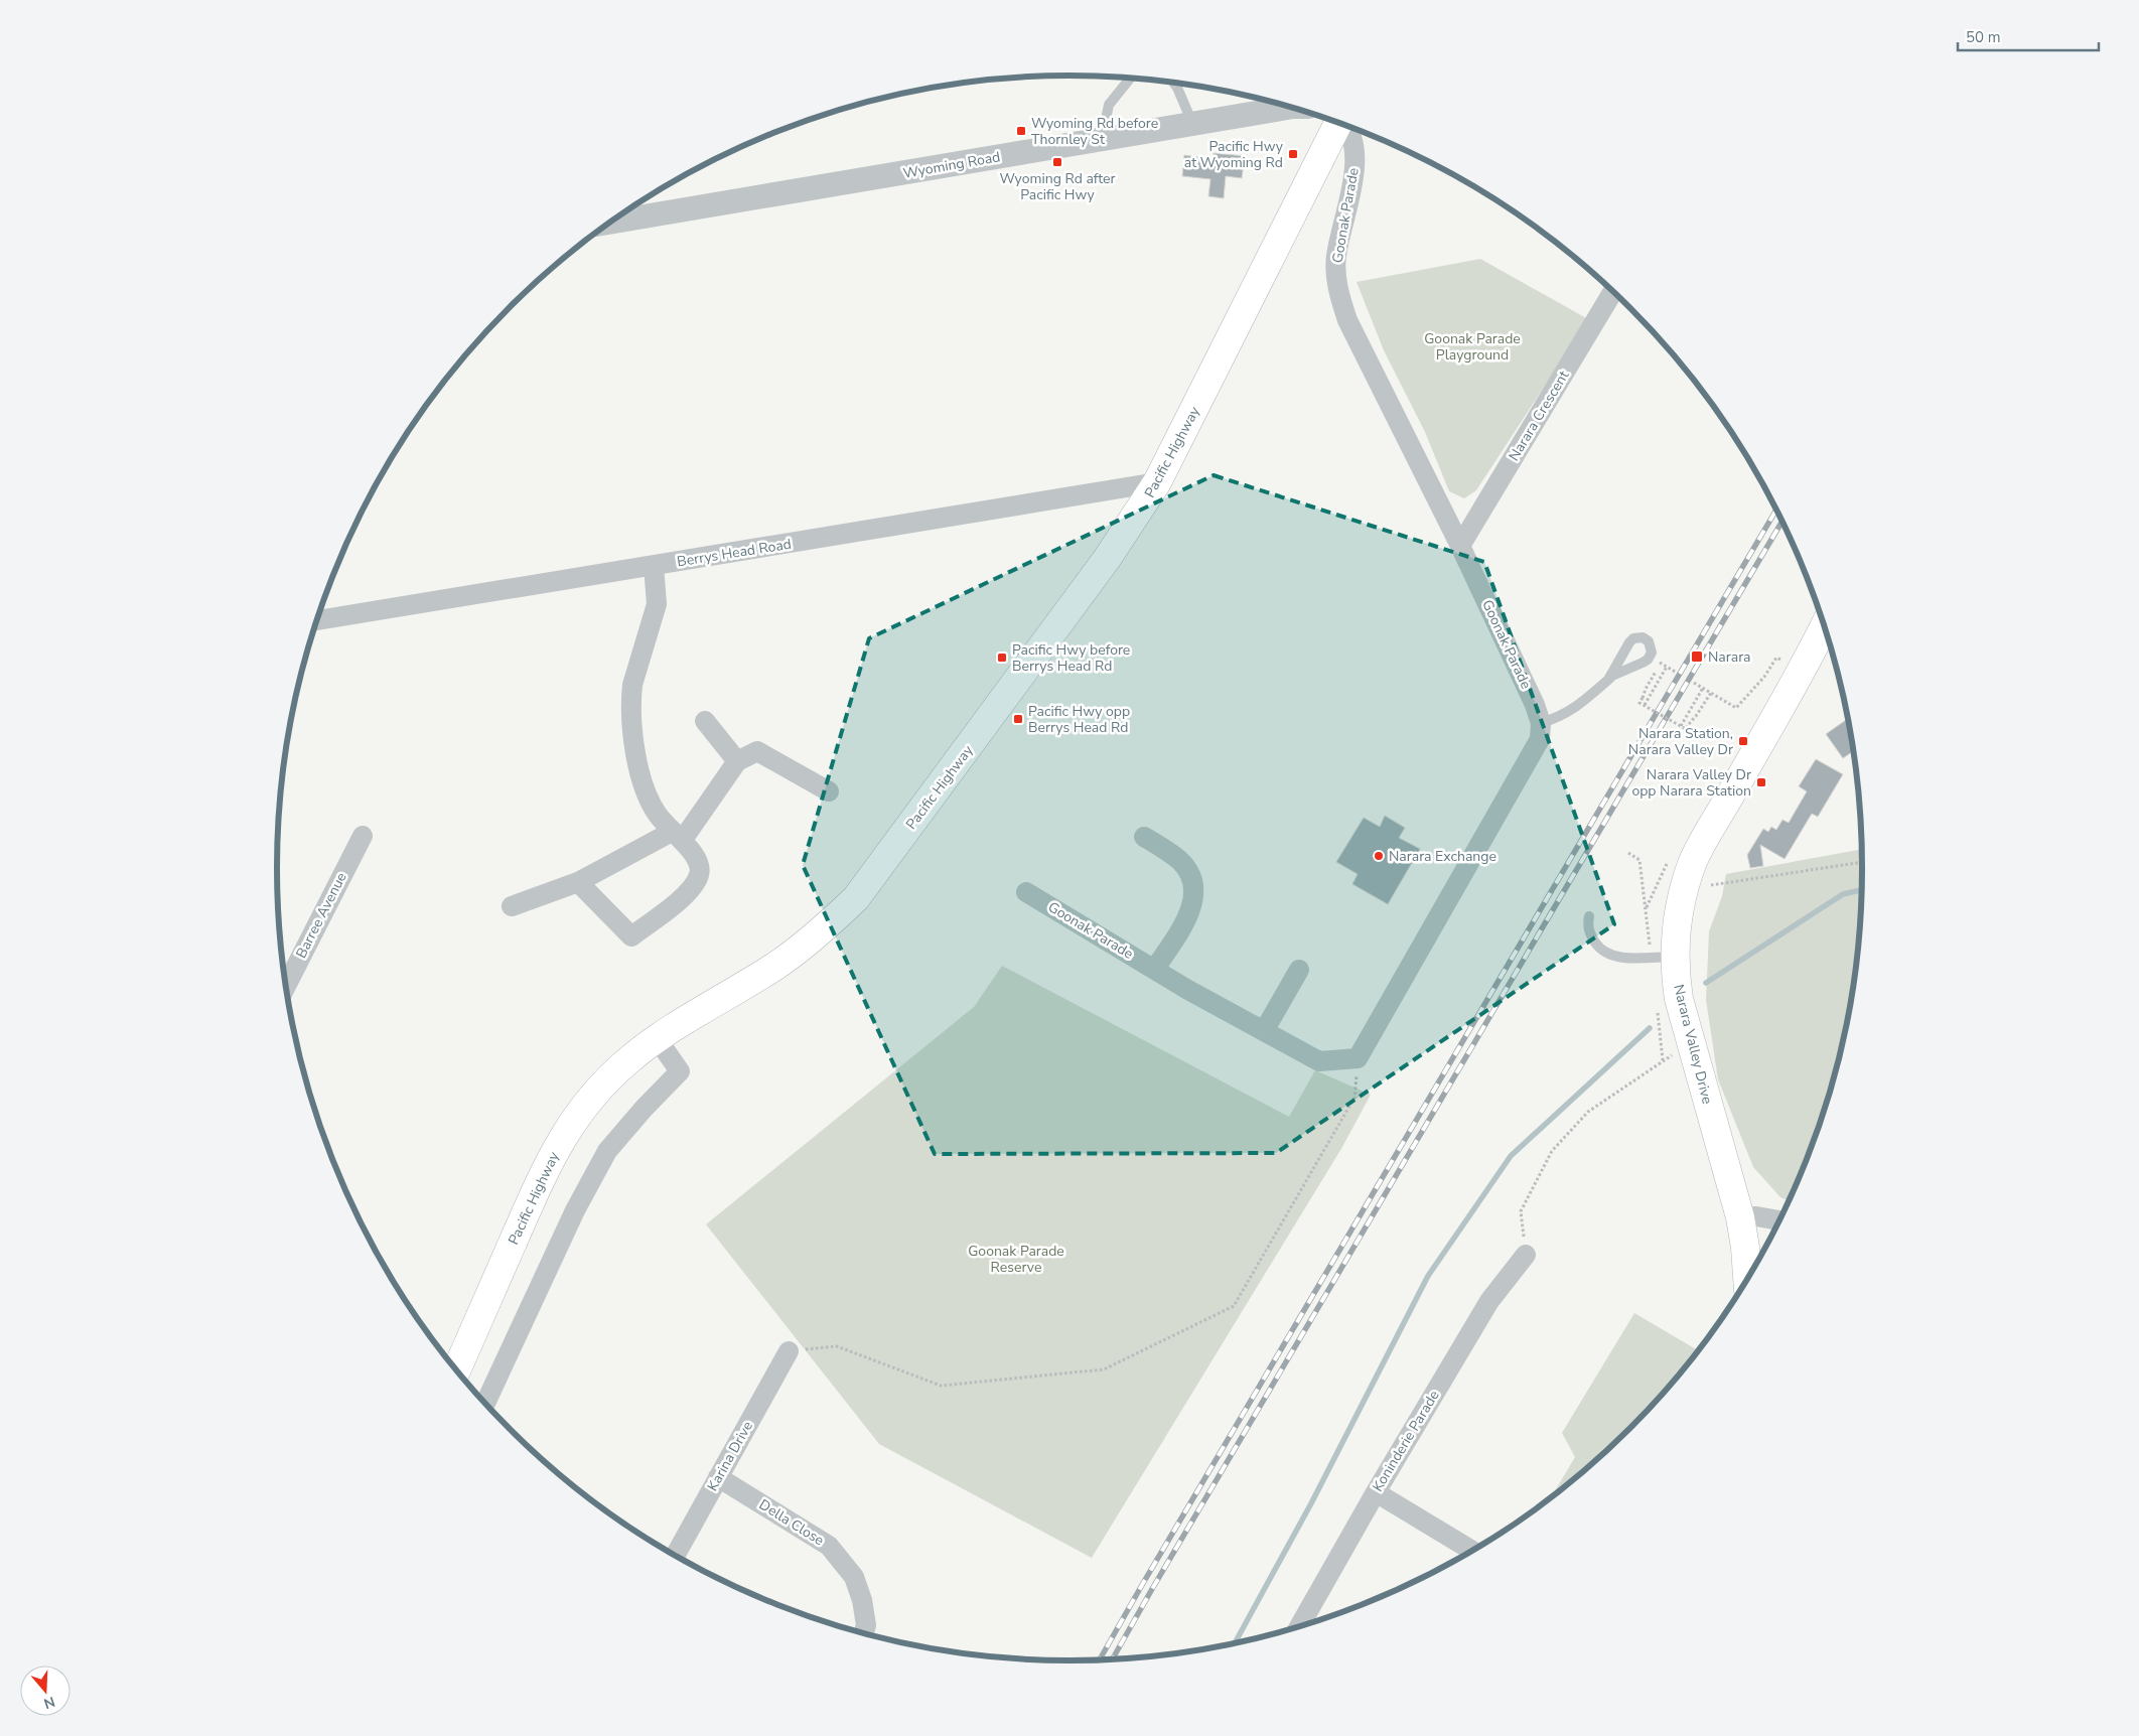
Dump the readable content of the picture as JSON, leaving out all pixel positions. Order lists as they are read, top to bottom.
{
  "streets": {
    "main road": ["Pacific Highway", "Narara Valley Drive"],
    "street": [
      "Wyoming Road",
      "Goonak Parade",
      "Narara Crescent",
      "Berrys Head Road",
      "Barree Avenue",
      "Koninderie Parade",
      "Karina Drive",
      "Della Close"
    ]
  },
  "crossings": [
    ["Goonak Parade", "Narara Crescent"],
    ["Pacific Highway", "Berrys Head Road"],
    ["Karina Drive", "Della Close"]
  ],
  "parks": ["Goonak Parade Playground", "Goonak Parade Reserve"],
  "places": {
    "transit": [
      "Wyoming Rd before Thornley St",
      "Pacific Hwy at Wyoming Rd",
      "Wyoming Rd after Pacific Hwy",
      "Narara",
      "Pacific Hwy before Berrys Head Rd",
      "Pacific Hwy opp Berrys Head Rd",
      "Narara Station, Narara Valley Dr",
      "Narara Valley Dr opp Narara Station"
    ],
    "other": ["Narara Exchange"]
  },
  "scale_bar": "50 m",
  "north": "bottom"
}
